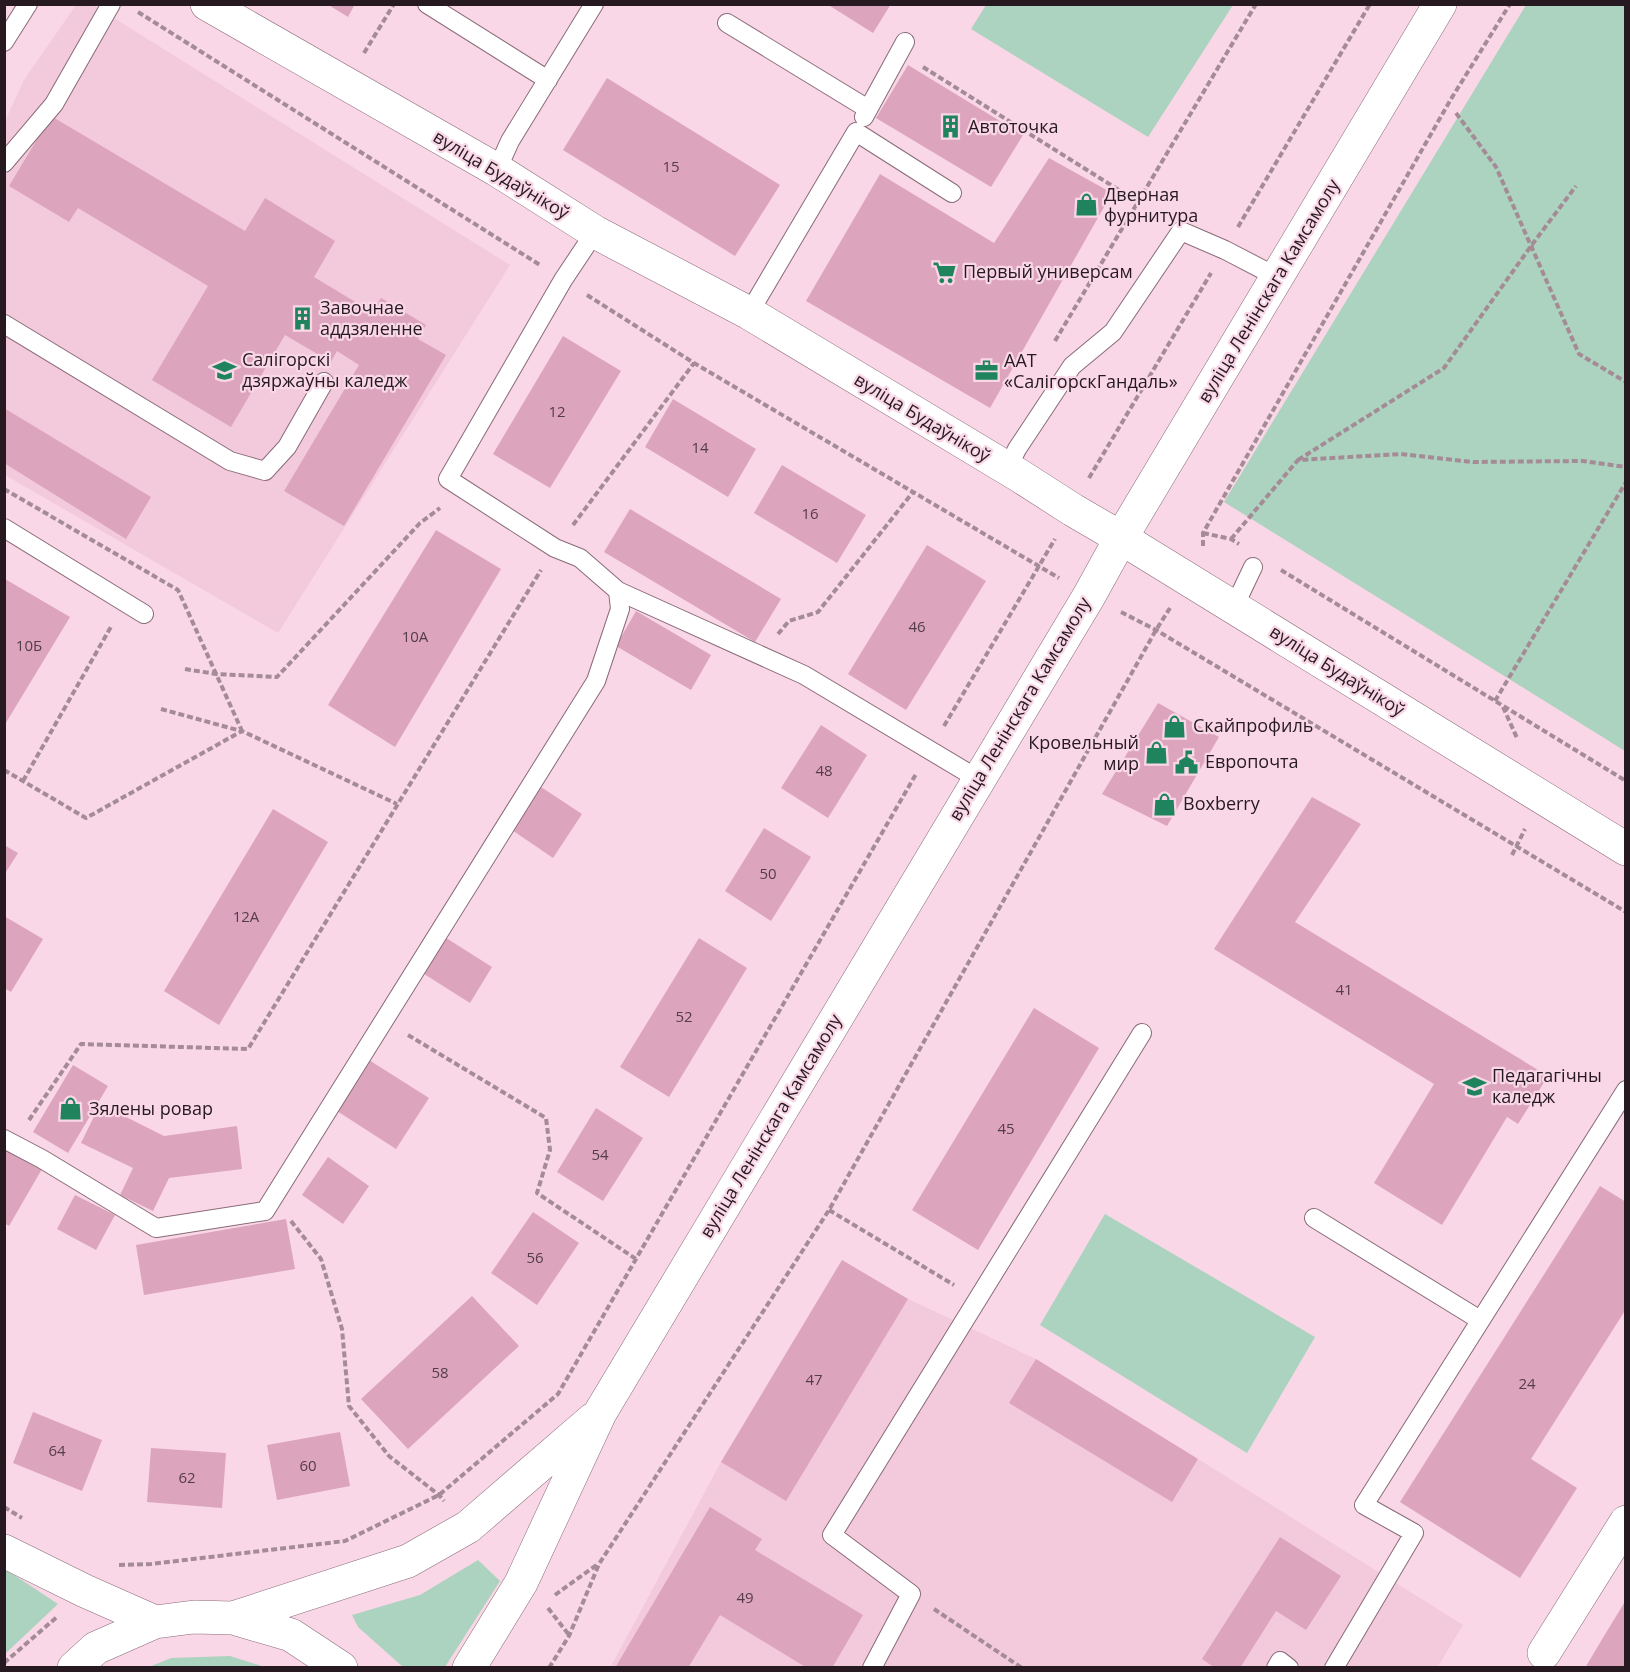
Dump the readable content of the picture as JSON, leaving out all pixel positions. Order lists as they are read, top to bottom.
{
  "streets": {
    "main road": ["вуліца Будаўнікоў", "вуліца Ленінскага Камсамолу"]
  },
  "crossings": [
    ["вуліца Будаўнікоў", "вуліца Ленінскага Камсамолу"]
  ],
  "places": {
    "building": ["Автоточка", "Завочнае аддзяленне"],
    "shop": [
      "Дверная фурнитура",
      "Скайпрофиль",
      "Кровельный мир",
      "Boxberry",
      "Зялены ровар"
    ],
    "supermarket": ["Первый универсам"],
    "school or university": ["Салігорскі дзяржаўны каледж", "Педагагічны каледж"],
    "office": ["ААТ «СалігорскГандаль»"],
    "public building": ["Европочта"]
  },
  "house_numbers": [
    "15",
    "12",
    "14",
    "16",
    "46",
    "10А",
    "10Б",
    "48",
    "50",
    "12А",
    "41",
    "52",
    "45",
    "54",
    "56",
    "58",
    "47",
    "24",
    "64",
    "60",
    "62",
    "49"
  ]
}
